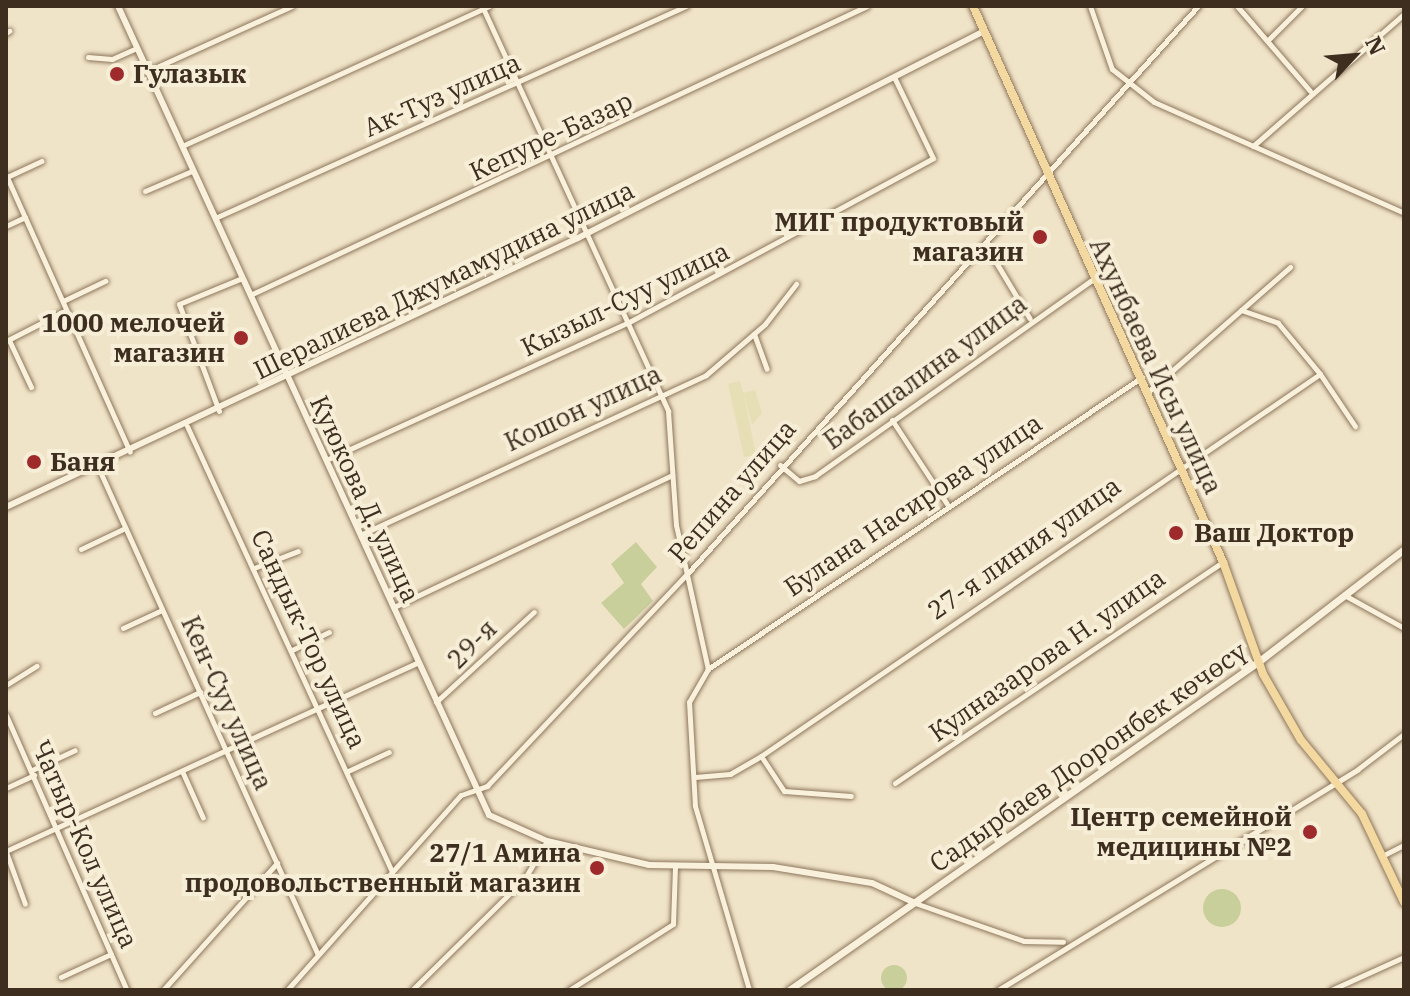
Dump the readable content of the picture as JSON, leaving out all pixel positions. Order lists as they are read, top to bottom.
{
  "streets": {
    "main road": ["Ахунбаева Исы улица", "Садырбаев Дооронбек көчөсү"],
    "street": [
      "Ак-Туз улица",
      "Кепуре-Базар",
      "Шералиева Джумамудина улица",
      "Кызыл-Суу улица",
      "Бабашалина улица",
      "Кошон улица",
      "Репина улица",
      "Куюкова Д. улица",
      "Булана Насирова улица",
      "27-я линия улица",
      "Сандык-Тор улица",
      "29-я",
      "Кулназарова Н. улица",
      "Кен-Суу улица",
      "Чатыр-Кол улица"
    ]
  },
  "crossings": [
    ["Ак-Туз улица", "Куюкова Д. улица"],
    ["Кепуре-Базар", "Куюкова Д. улица"],
    ["Шералиева Джумамудина улица", "Кызыл-Суу улица"],
    ["Шералиева Джумамудина улица", "Ахунбаева Исы улица"],
    ["Шералиева Джумамудина улица", "Куюкова Д. улица"],
    ["Шералиева Джумамудина улица", "Сандык-Тор улица"],
    ["Шералиева Джумамудина улица", "Кен-Суу улица"],
    ["Кызыл-Суу улица", "Куюкова Д. улица"],
    ["Ахунбаева Исы улица", "Бабашалина улица"],
    ["Ахунбаева Исы улица", "Репина улица"],
    ["Ахунбаева Исы улица", "Булана Насирова улица"],
    ["Ахунбаева Исы улица", "27-я линия улица"],
    ["Ахунбаева Исы улица", "Кулназарова Н. улица"],
    ["Ахунбаева Исы улица", "Садырбаев Дооронбек көчөсү"],
    ["Бабашалина улица", "Репина улица"],
    ["Кошон улица", "Куюкова Д. улица"],
    ["Репина улица", "Куюкова Д. улица"],
    ["Репина улица", "Сандык-Тор улица"],
    ["Репина улица", "Кен-Суу улица"],
    ["Куюкова Д. улица", "29-я"],
    ["Куюкова Д. улица", "Садырбаев Дооронбек көчөсү"]
  ],
  "places": [
    "Гулазык",
    "МИГ продуктовый магазин",
    "1000 мелочей магазин",
    "Баня",
    "Ваш Доктор",
    "Центр семейной медицины №2",
    "27/1 Амина продовольственный магазин"
  ],
  "north": "top right"
}
